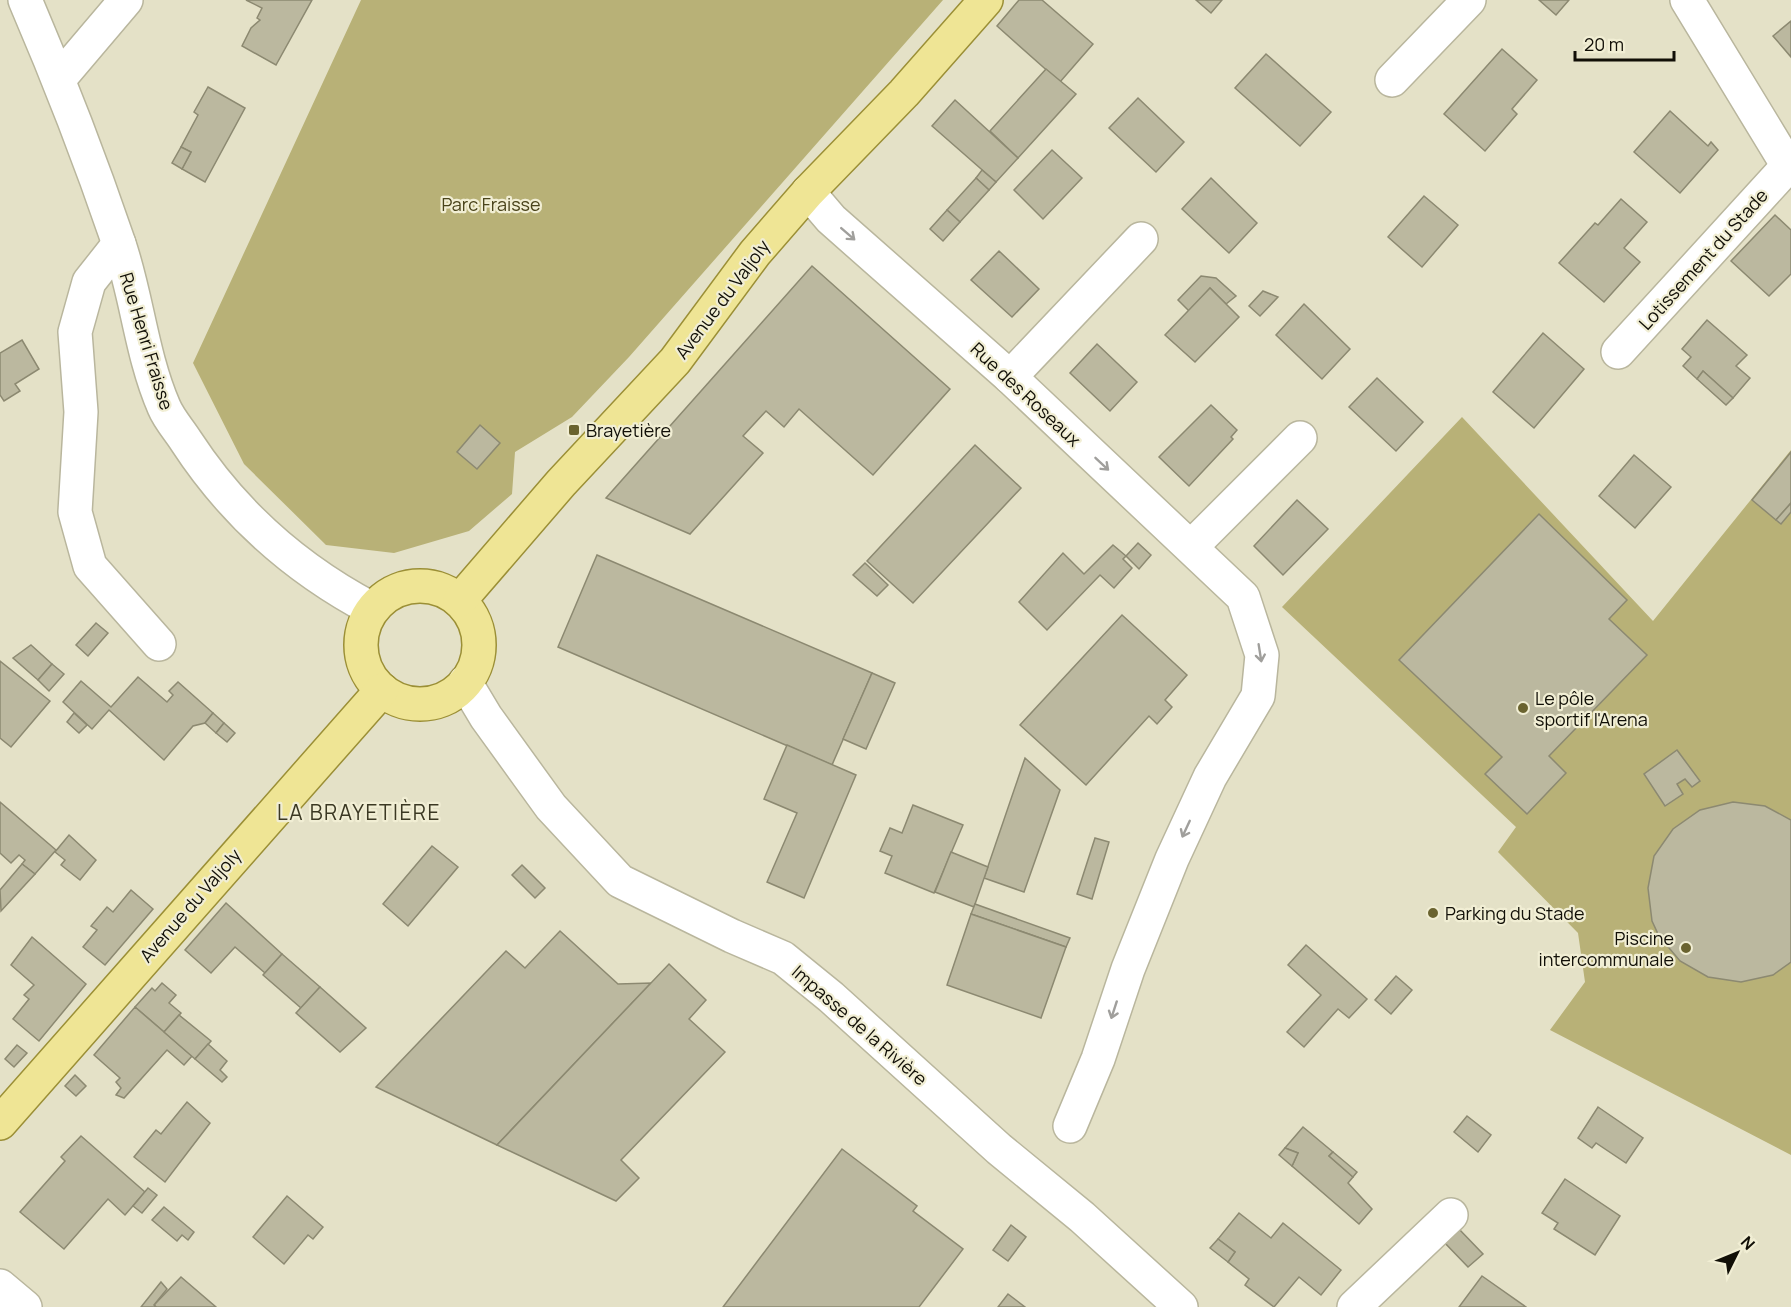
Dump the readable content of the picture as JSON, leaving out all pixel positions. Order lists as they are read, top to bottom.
{
  "streets": {
    "main road": ["Avenue du Valjoly"],
    "street": [
      "Lotissement du Stade",
      "Rue Henri Fraisse",
      "Rue des Roseaux",
      "Impasse de la Rivière"
    ]
  },
  "crossings": [
    ["Avenue du Valjoly", "Rue Henri Fraisse"],
    ["Avenue du Valjoly", "Rue des Roseaux"],
    ["Avenue du Valjoly", "Impasse de la Rivière"],
    ["Rue Henri Fraisse", "Impasse de la Rivière"]
  ],
  "one_way": ["Rue des Roseaux"],
  "districts": ["LA BRAYETIÈRE"],
  "parks": ["Parc Fraisse"],
  "places": {
    "transit": ["Brayetière"],
    "other": ["Le pôle sportif l'Arena", "Parking du Stade", "Piscine intercommunale"]
  },
  "scale_bar": "20 m",
  "north": "top right"
}
